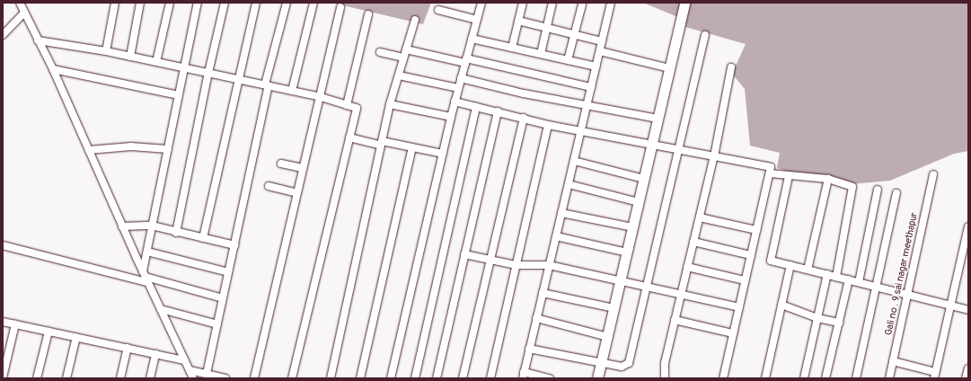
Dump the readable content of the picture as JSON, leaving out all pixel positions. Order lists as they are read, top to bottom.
{
  "streets": {
    "street": ["Gali no . 9 sai nagar meethapur"]
  }
}
